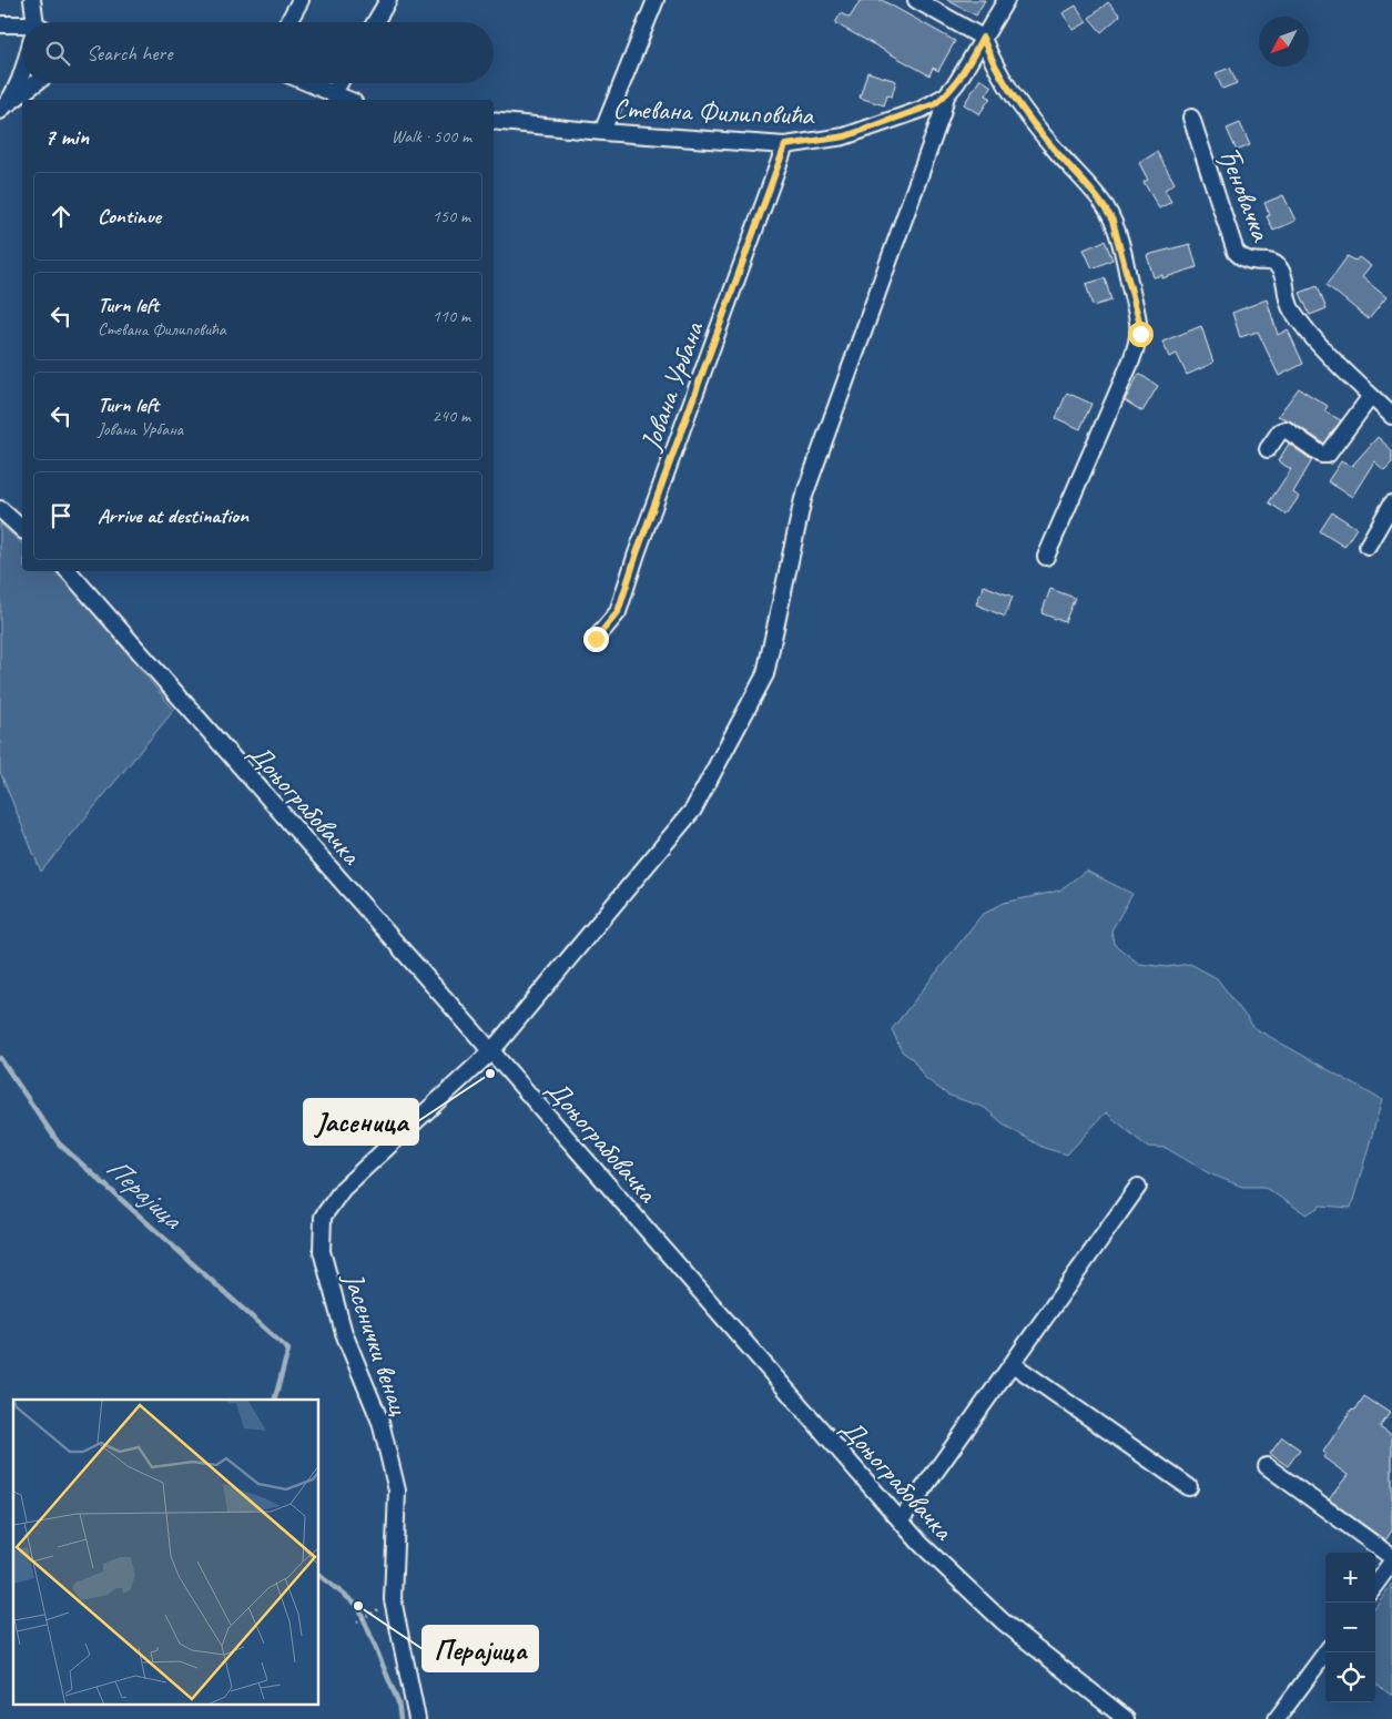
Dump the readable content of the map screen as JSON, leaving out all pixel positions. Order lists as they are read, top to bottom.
{
  "streets": {
    "street": [
      "Стевана Филиповића",
      "Ђеновачка",
      "Јована Урбана",
      "Доњограбовачка",
      "Јасенички венац"
    ]
  },
  "crossings": [
    ["Стевана Филиповића", "Јована Урбана"],
    ["Стевана Филиповића", "Јасенички венац"],
    ["Доњограбовачка", "Јасенички венац"]
  ],
  "water": ["Перајица"],
  "places": ["Јасеница", "Перајица"],
  "north": "bottom left",
  "page": {
    "search": "Search here",
    "heading": ["7 min", "Walk · 500 m"],
    "list": [
      ["Continue", "150 m"],
      ["Turn left", "Стевана Филиповића", "110 m"],
      ["Turn left", "Јована Урбана", "240 m"],
      "Arrive at destination"
    ],
    "map_buttons": ["+", "−"]
  }
}
